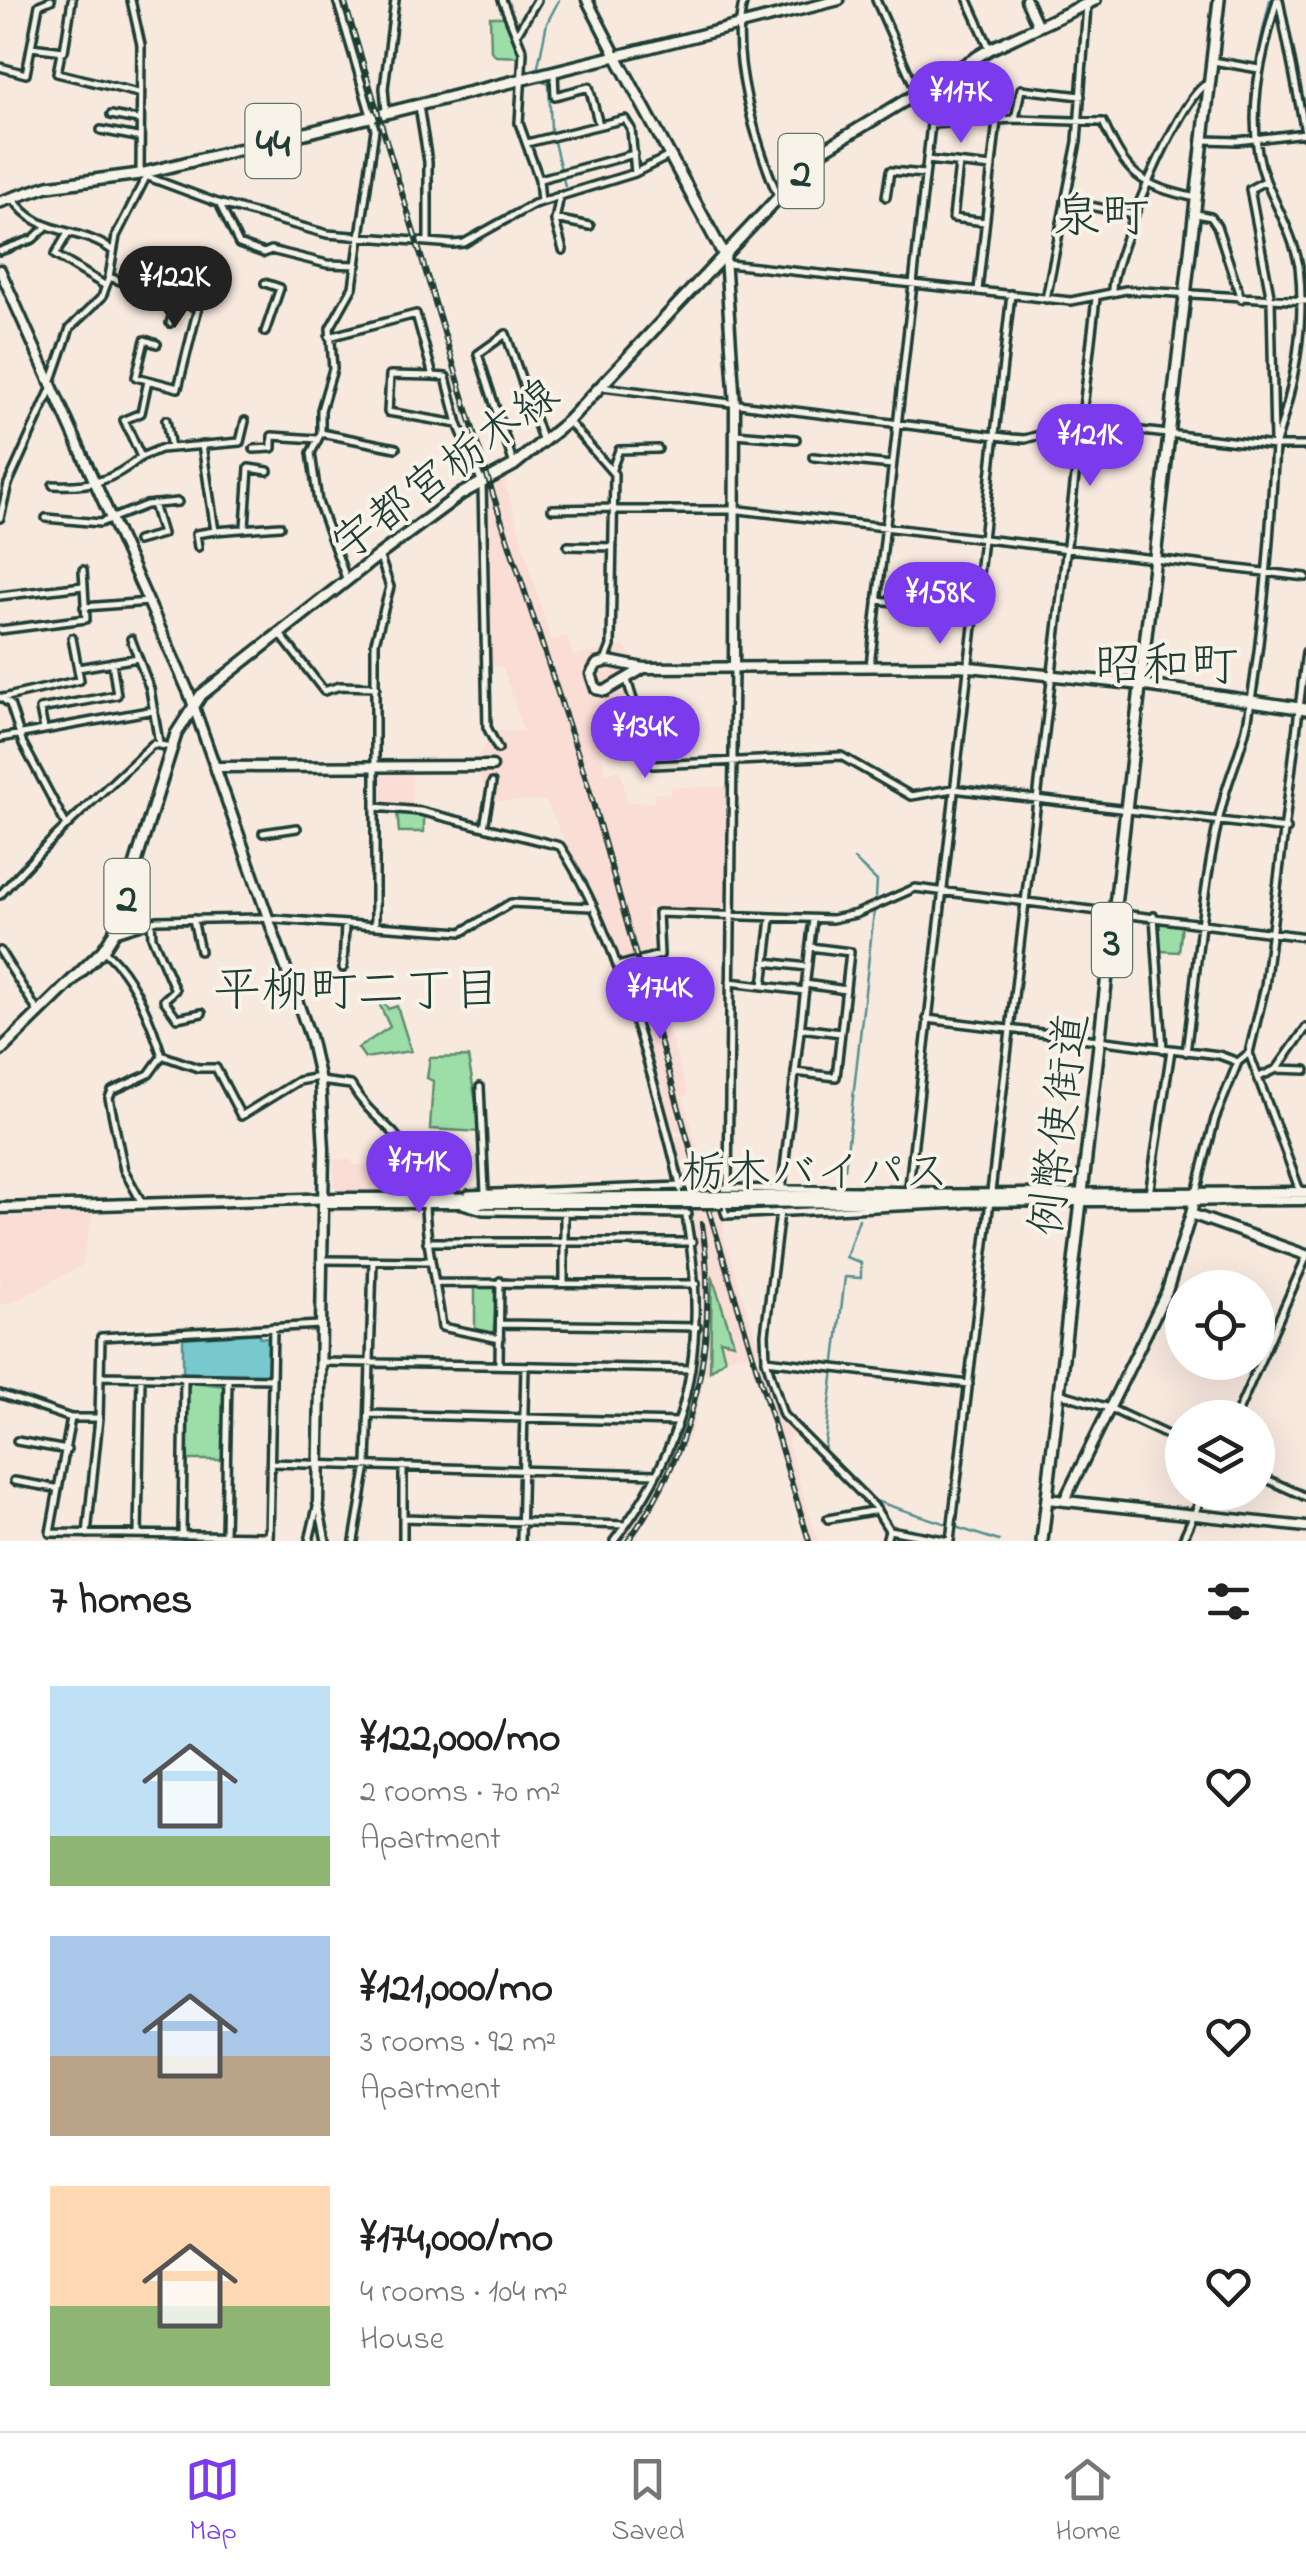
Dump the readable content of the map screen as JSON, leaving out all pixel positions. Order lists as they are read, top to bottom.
{
  "streets": {
    "main road": [
      "44",
      "2",
      "宇都宮栃木線",
      "3",
      "例幣使街道"
    ],
    "street": ["栃木バイパス"]
  },
  "crossings": [
    ["例幣使街道", "栃木バイパス"]
  ],
  "districts": ["泉町", "昭和町", "平柳町二丁目"],
  "page": {
    "price": [
      "¥117K",
      "¥122K",
      "¥121K",
      "¥158K",
      "¥134K",
      "¥174K",
      "¥171K"
    ],
    "heading": "7 homes",
    "list": [
      {
        "name": "¥122,000/mo",
        "note": "2 rooms · 70 m² · Apartment"
      },
      {
        "name": "¥121,000/mo",
        "note": "3 rooms · 92 m² · Apartment"
      },
      {
        "name": "¥174,000/mo",
        "note": "4 rooms · 104 m² · House"
      }
    ],
    "tabs": ["Map", "Saved", "Home"]
  }
}
